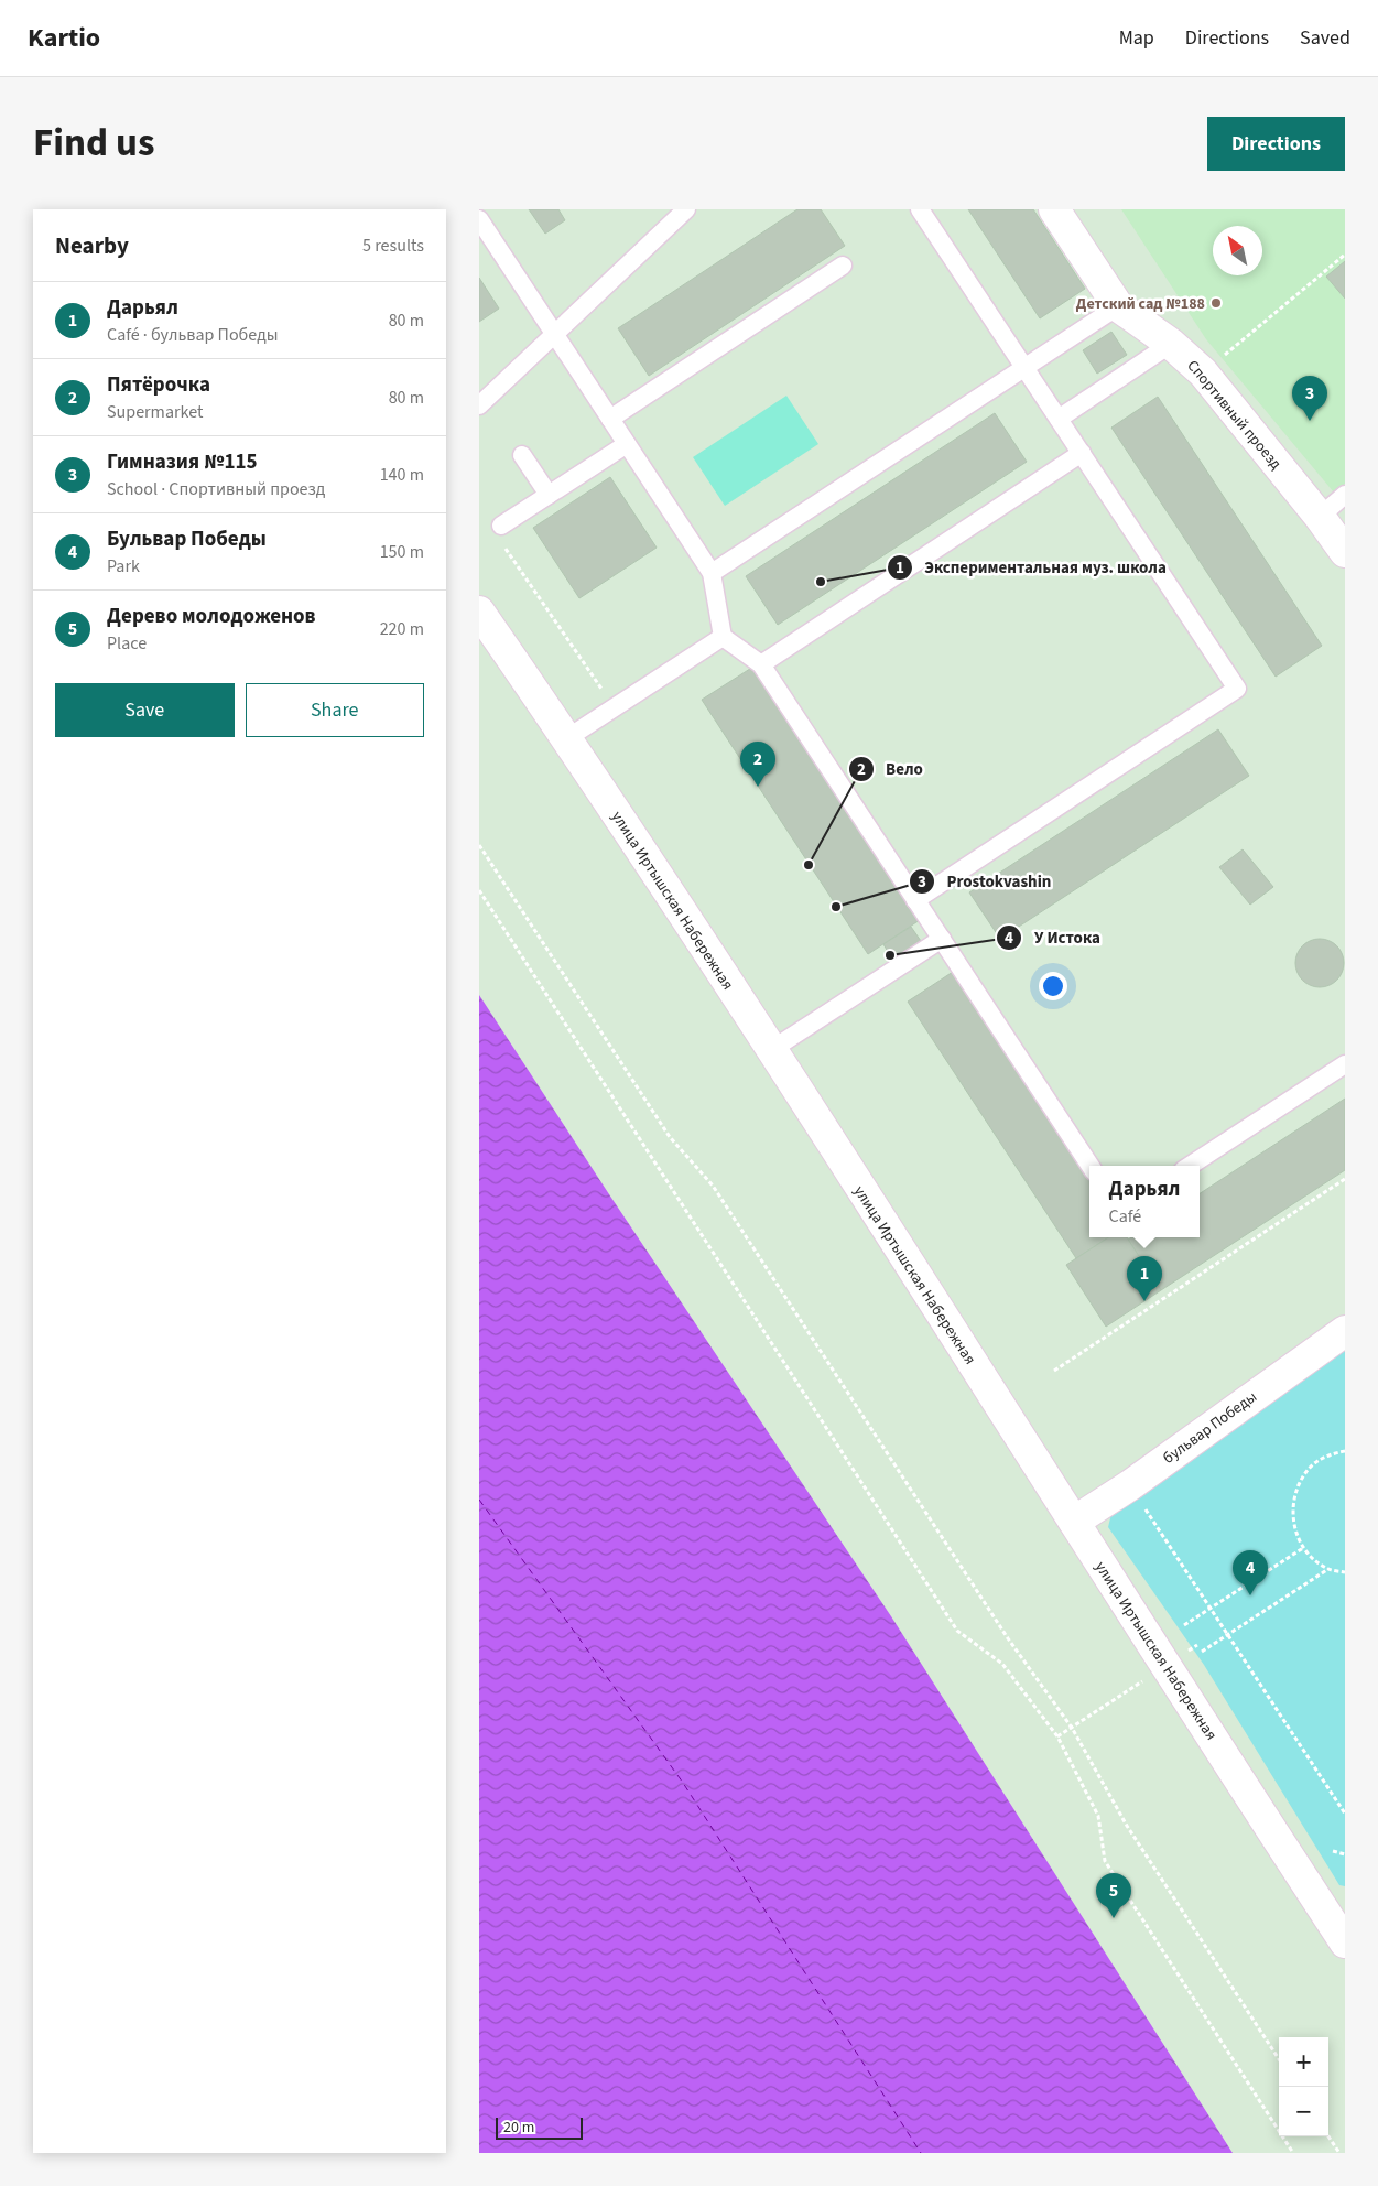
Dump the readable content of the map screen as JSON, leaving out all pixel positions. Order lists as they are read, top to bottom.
{
  "streets": {
    "main road": ["Спортивный проезд", "улица Иртышская Набережная", "бульвар Победы"]
  },
  "crossings": [
    ["улица Иртышская Набережная", "бульвар Победы"]
  ],
  "places": [
    "Детский сад №188",
    "Экспериментальная муз. школа",
    "Вело",
    "Prostokvashin",
    "У Истока"
  ],
  "scale_bar": "20 m",
  "north": "top left",
  "page": {
    "header": "Kartio",
    "nav": ["Map", "Directions", "Saved"],
    "title": "Find us",
    "buttons": [
      "Directions",
      ["Save", "Share"]
    ],
    "heading": ["Nearby", "5 results"],
    "list": [
      {
        "mark": "1",
        "name": "Дарьял",
        "note": "Café · бульвар Победы",
        "value": "80 m"
      },
      {
        "mark": "2",
        "name": "Пятёрочка",
        "note": "Supermarket",
        "value": "80 m"
      },
      {
        "mark": "3",
        "name": "Гимназия №115",
        "note": "School · Спортивный проезд",
        "value": "140 m"
      },
      {
        "mark": "4",
        "name": "Бульвар Победы",
        "note": "Park",
        "value": "150 m"
      },
      {
        "mark": "5",
        "name": "Дерево молодоженов",
        "note": "Place",
        "value": "220 m"
      }
    ],
    "pins": [
      "3",
      "2",
      "1",
      "4",
      "5"
    ],
    "popup": ["Дарьял", "Café"],
    "map_buttons": ["+", "−"],
    "scale": "20 m"
  }
}
